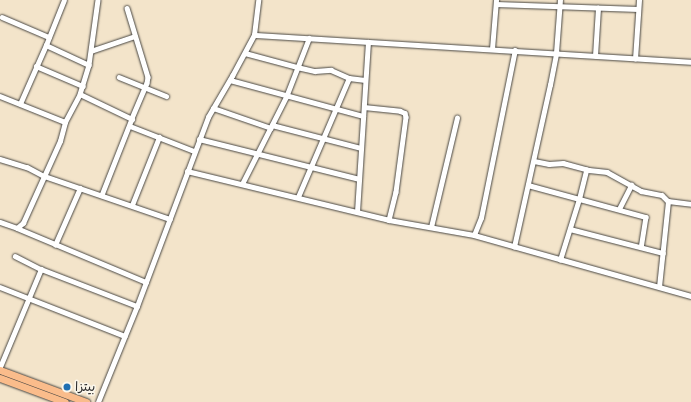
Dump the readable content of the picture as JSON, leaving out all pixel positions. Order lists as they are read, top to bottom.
{
  "places": ["بيتزا"]
}
